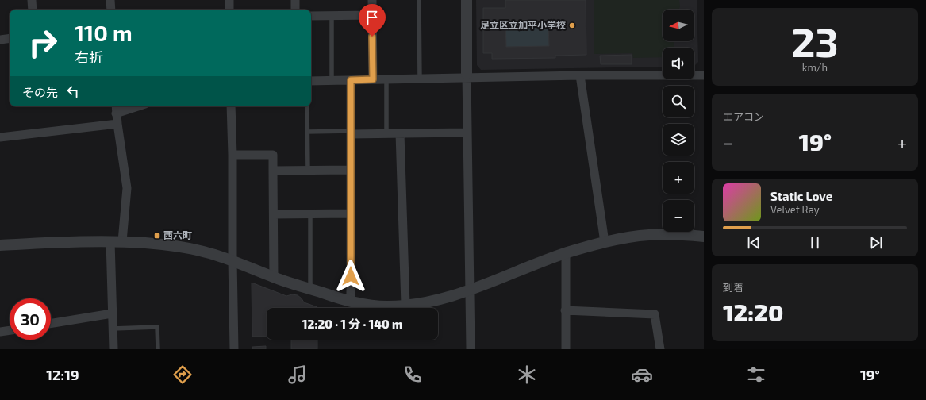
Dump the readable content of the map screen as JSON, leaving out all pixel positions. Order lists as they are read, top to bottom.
{
  "places": {
    "other": ["足立区立加平小学校"],
    "transit": ["西六町"]
  },
  "north": "left",
  "page": {
    "tile": [
      ["23", "km/h"],
      "エアコン",
      ["到着", "12:20"]
    ],
    "map_buttons": ["+", "−"],
    "turn": ["110 m", "右折"],
    "then": "その先",
    "heat": ["−", "19°", "+"],
    "song": ["Static Love", "Velvet Ray"],
    "limit": "30",
    "trip": "12:20 · 1 分 · 140 m",
    "tabs": ["12:19", "19°"]
  }
}
